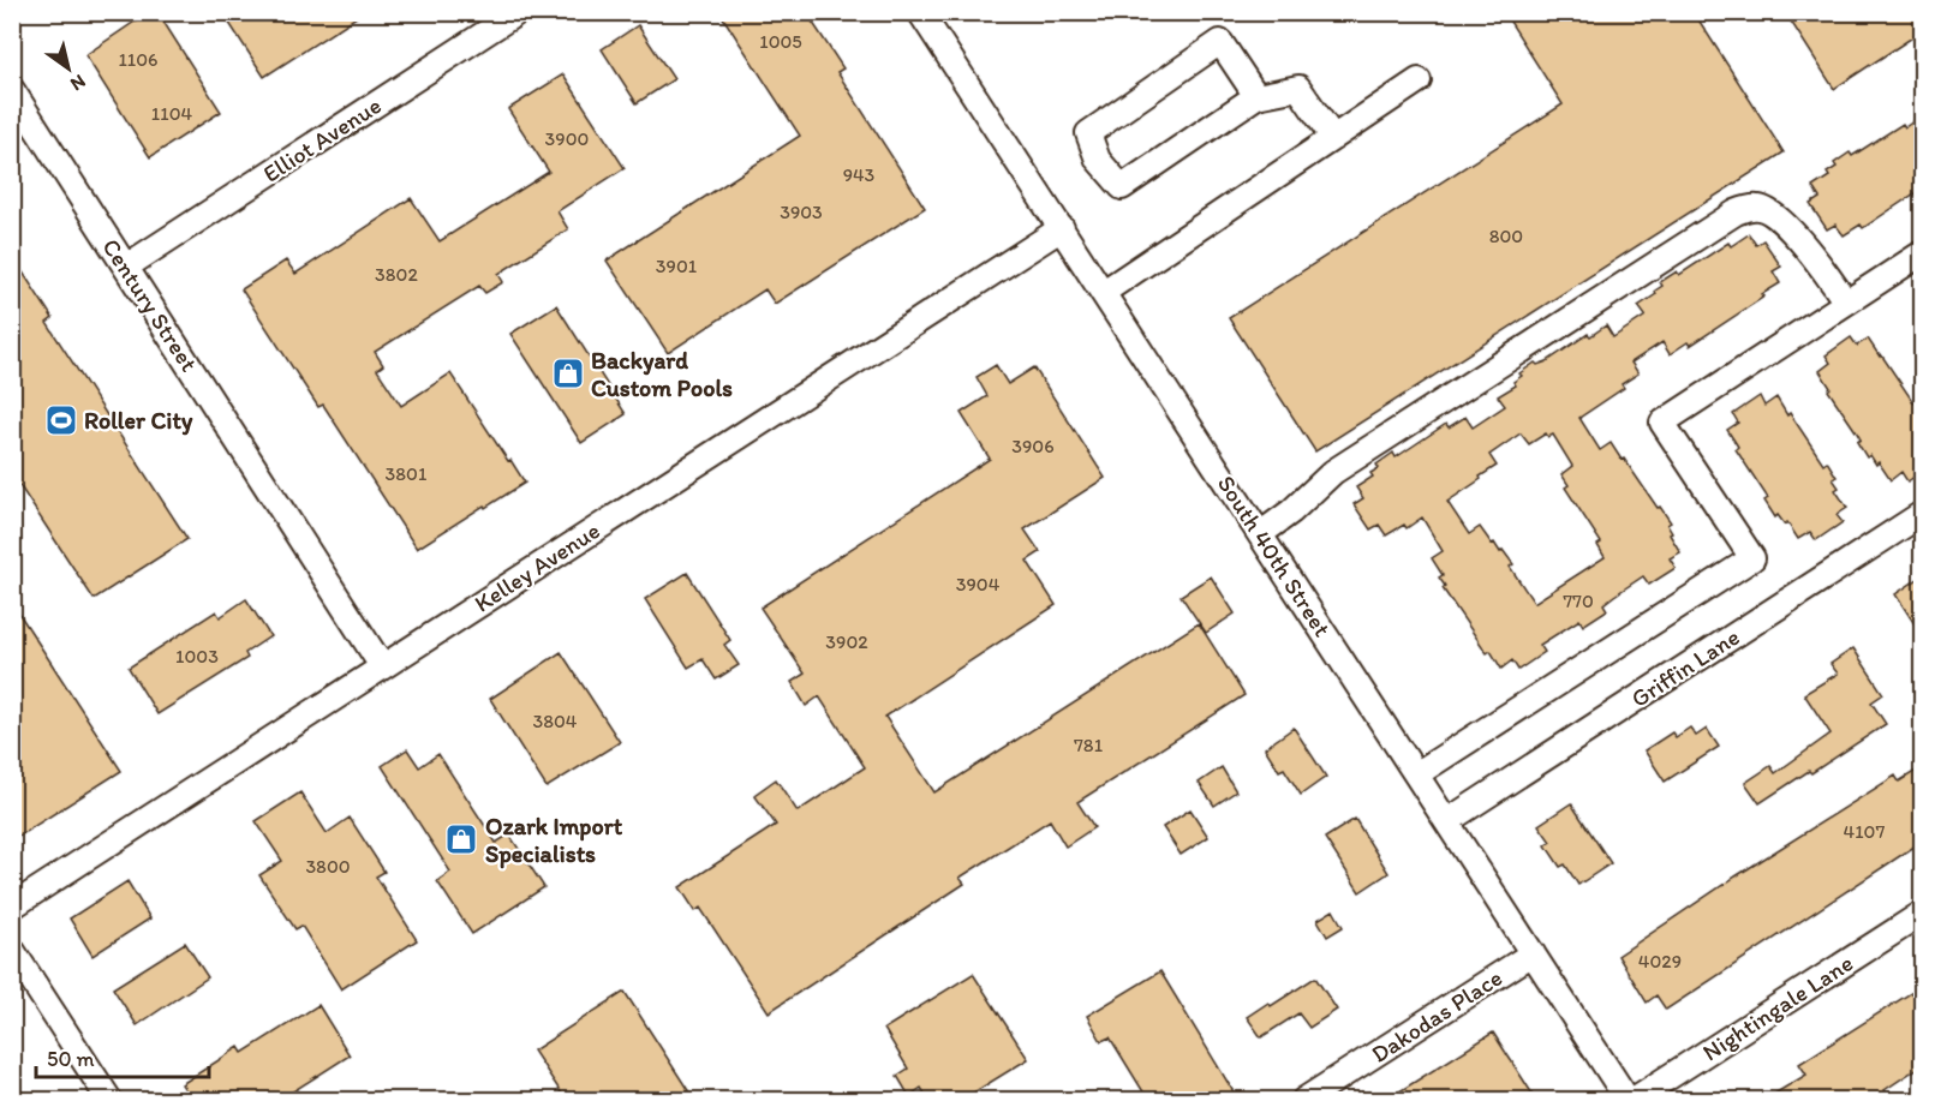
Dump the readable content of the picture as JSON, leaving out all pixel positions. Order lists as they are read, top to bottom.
{
  "streets": {
    "street": [
      "Elliot Avenue",
      "Century Street",
      "South 40th Street",
      "Kelley Avenue",
      "Griffin Lane",
      "Nightingale Lane",
      "Dakodas Place"
    ]
  },
  "crossings": [
    ["Elliot Avenue", "Century Street"],
    ["Century Street", "Kelley Avenue"],
    ["South 40th Street", "Kelley Avenue"],
    ["South 40th Street", "Griffin Lane"],
    ["South 40th Street", "Dakodas Place"]
  ],
  "places": {
    "shop": ["Backyard Custom Pools", "Ozark Import Specialists"],
    "sports": ["Roller City"]
  },
  "house_numbers": [
    "1005",
    "1106",
    "1104",
    "3900",
    "943",
    "3903",
    "800",
    "3901",
    "3802",
    "3906",
    "3801",
    "3904",
    "770",
    "3902",
    "1003",
    "3804",
    "781",
    "4107",
    "3800",
    "4029"
  ],
  "scale_bar": "50 m",
  "north": "bottom right"
}
